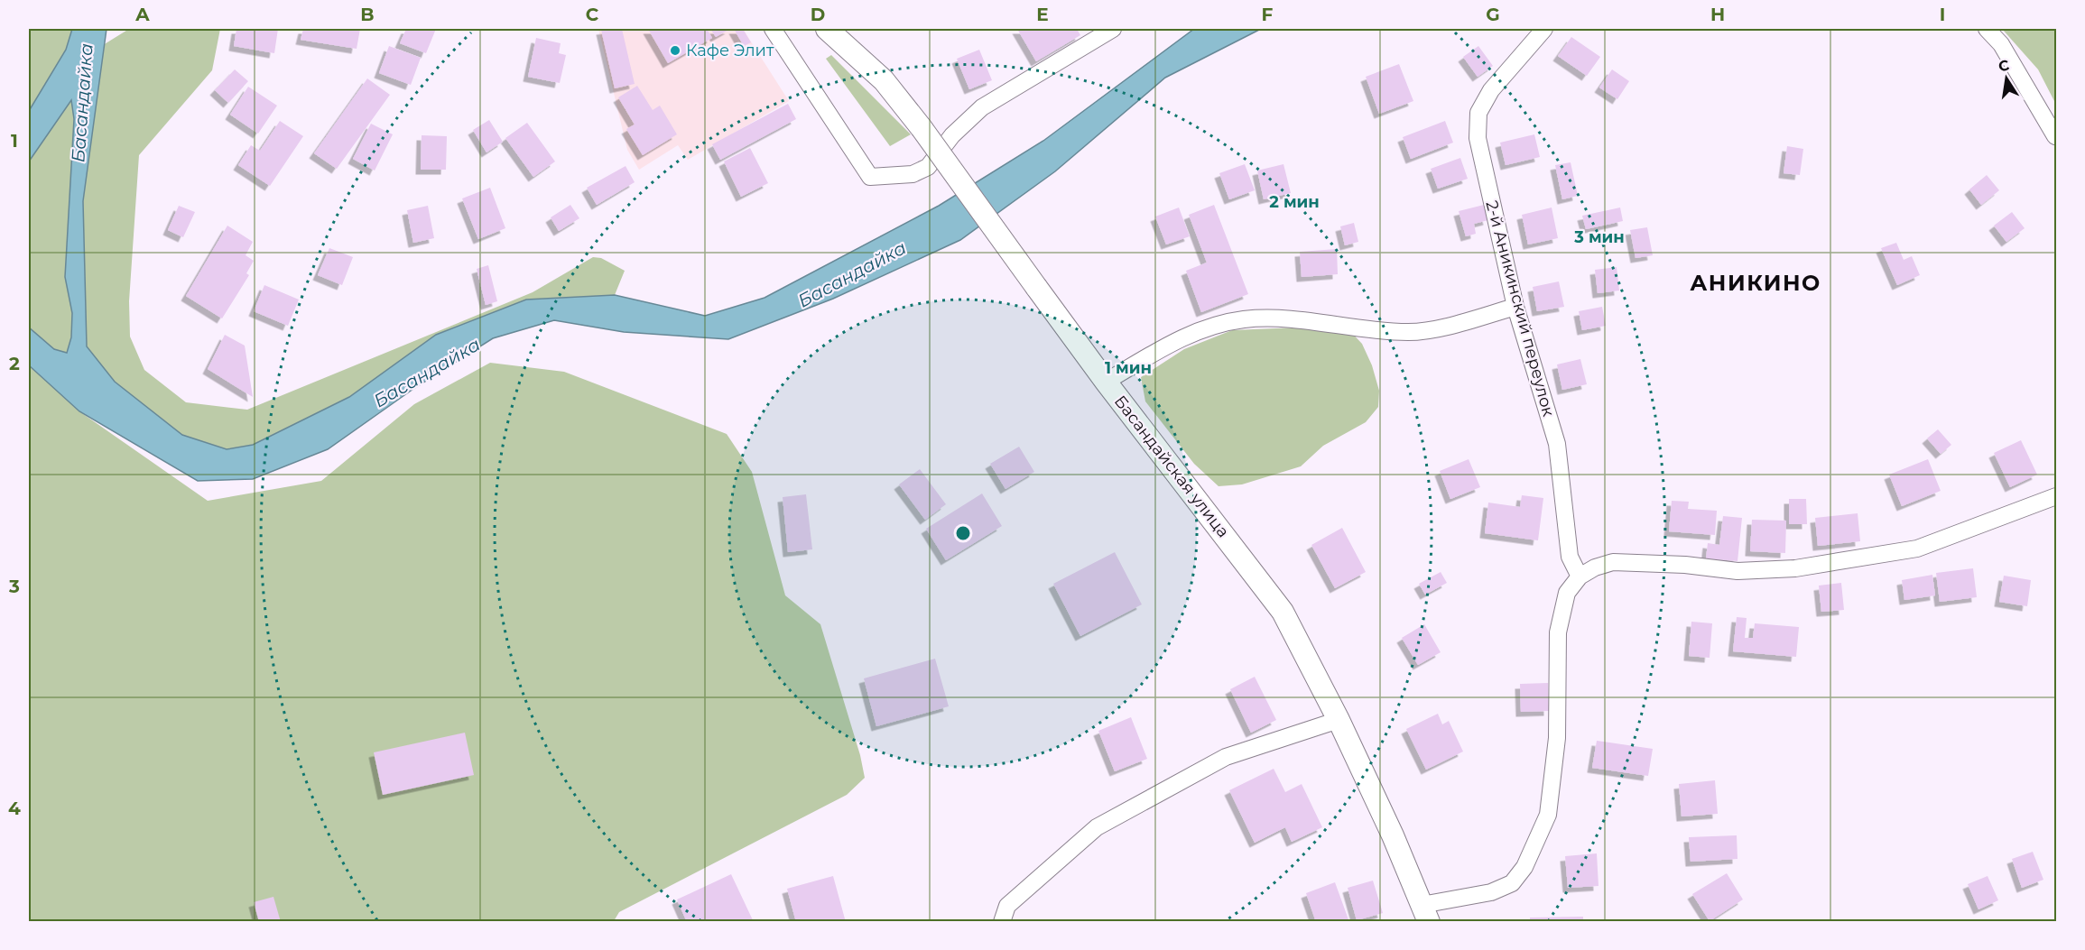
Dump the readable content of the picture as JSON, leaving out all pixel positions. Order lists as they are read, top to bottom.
{
  "streets": {
    "street": ["2-й Аникинский переулок", "Басандайская улица"]
  },
  "districts": ["АНИКИНО"],
  "water": ["Басандайка"],
  "places": ["Кафе Элит"],
  "north": "top",
  "grid": {
    "columns": [
      "A",
      "B",
      "C",
      "D",
      "E",
      "F",
      "G",
      "H",
      "I"
    ],
    "rows": [
      "1",
      "2",
      "3",
      "4"
    ]
  },
  "rings": ["2 мин", "3 мин", "1 мин"]
}
